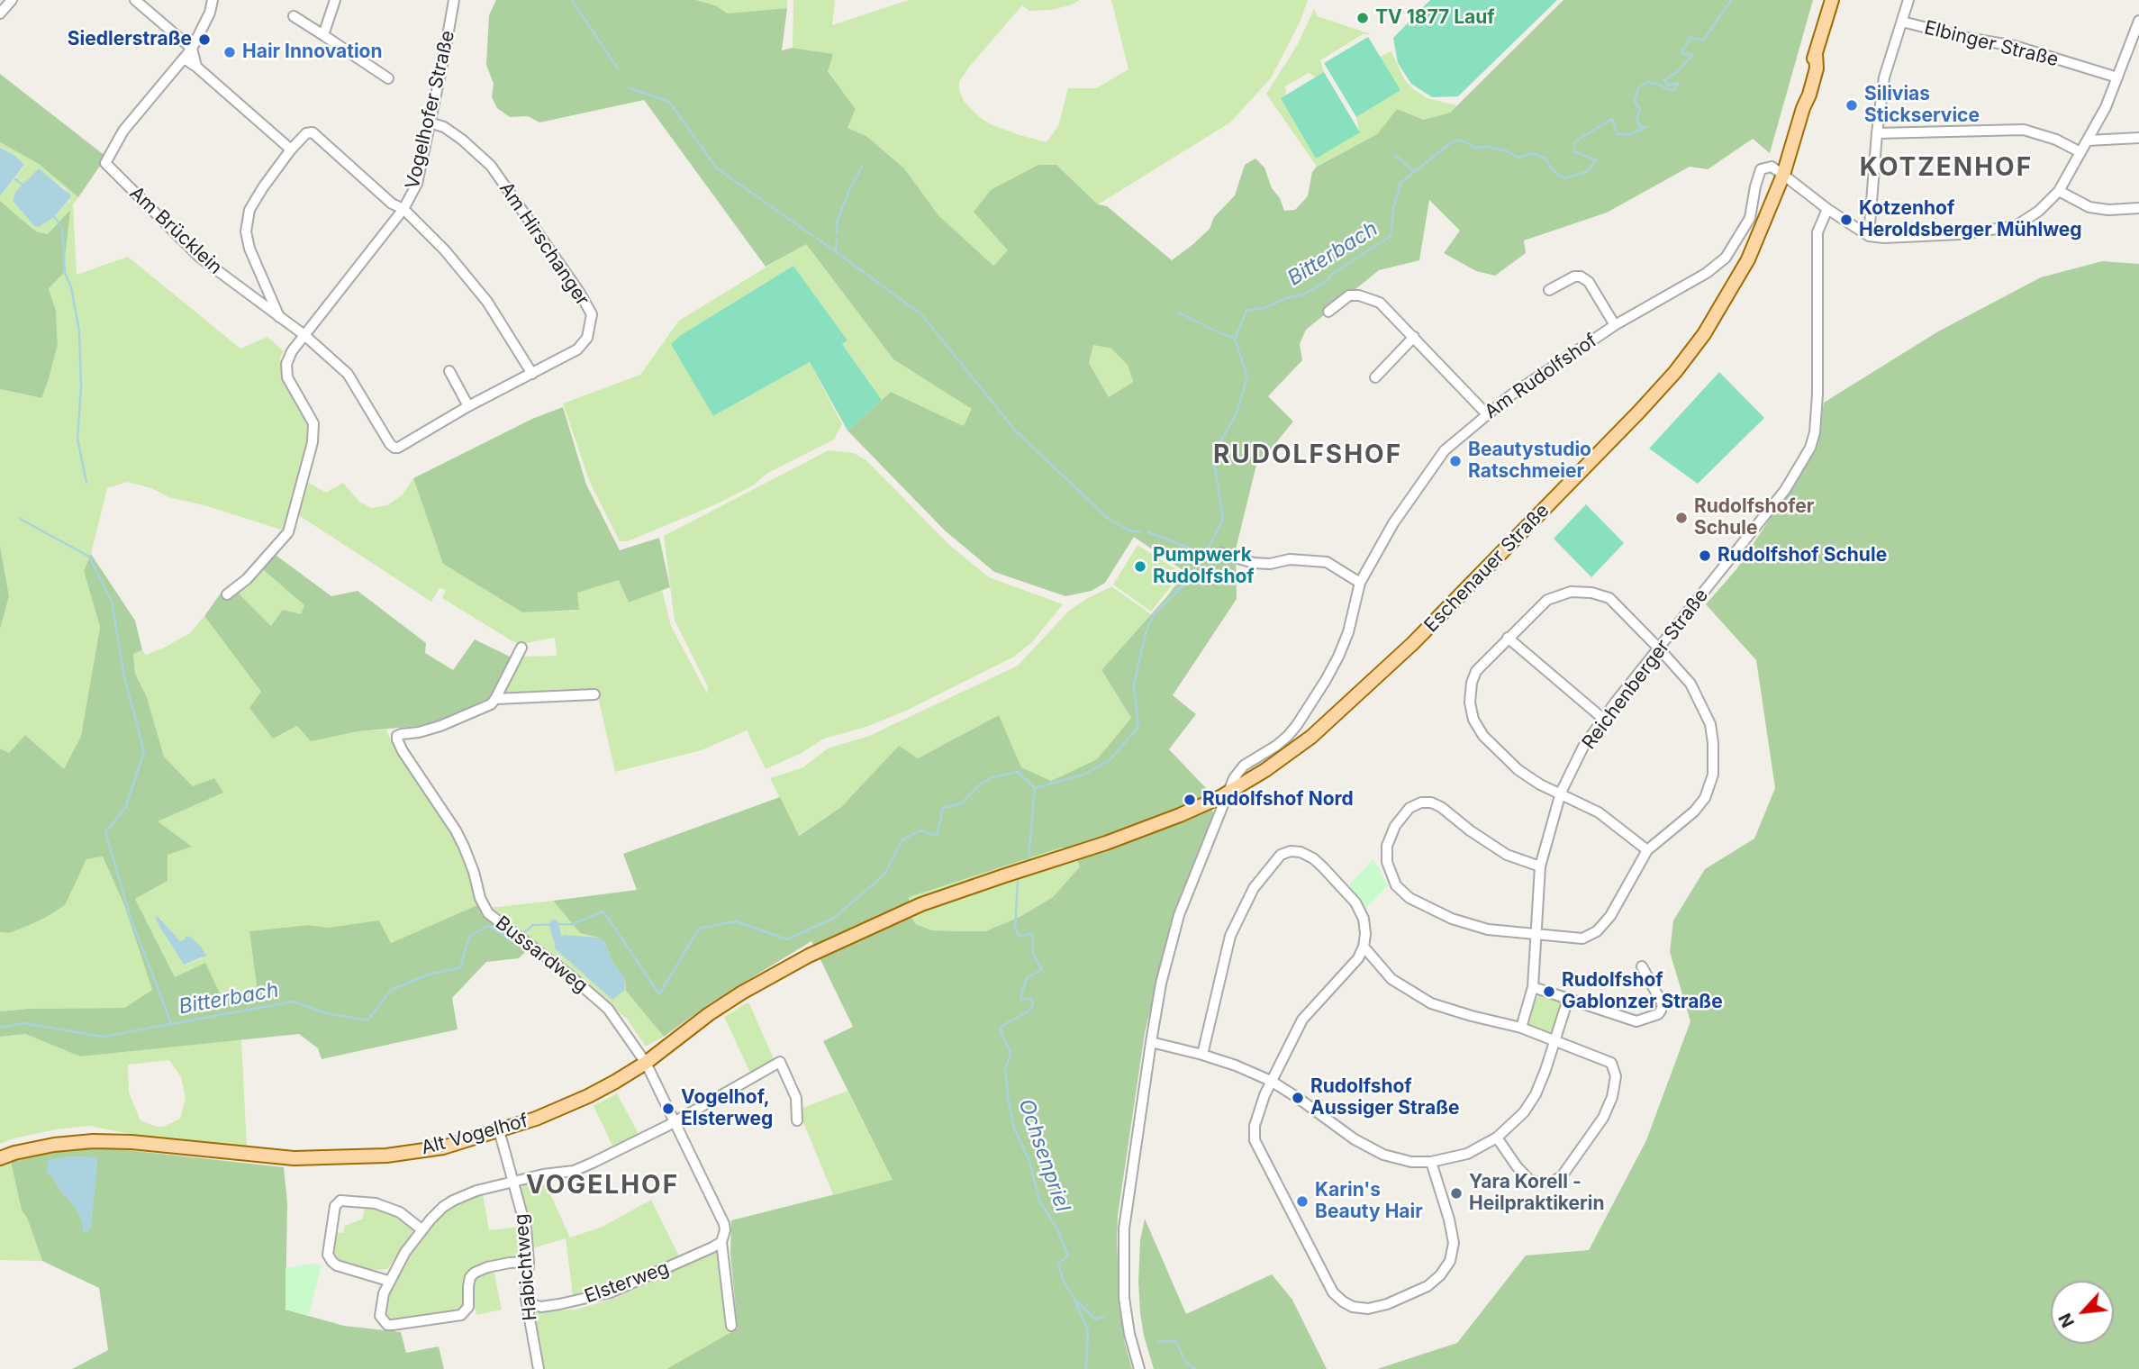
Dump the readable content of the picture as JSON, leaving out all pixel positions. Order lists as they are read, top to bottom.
{
  "streets": {
    "main road": ["Eschenauer Straße", "Alt Vogelhof"],
    "street": [
      "Elbinger Straße",
      "Vogelhofer Straße",
      "Am Brücklein",
      "Am Hirschanger",
      "Am Rudolfshof",
      "Reichenberger Straße",
      "Bussardweg",
      "Habichtweg",
      "Elsterweg"
    ]
  },
  "crossings": [
    ["Vogelhofer Straße", "Am Brücklein"],
    ["Vogelhofer Straße", "Am Hirschanger"],
    ["Am Brücklein", "Am Hirschanger"],
    ["Am Rudolfshof", "Eschenauer Straße"],
    ["Eschenauer Straße", "Bussardweg"],
    ["Eschenauer Straße", "Alt Vogelhof"],
    ["Bussardweg", "Alt Vogelhof"],
    ["Alt Vogelhof", "Habichtweg"],
    ["Habichtweg", "Elsterweg"]
  ],
  "districts": ["KOTZENHOF", "RUDOLFSHOF", "VOGELHOF"],
  "water": ["Bitterbach", "Ochsenpriel"],
  "places": [
    "TV 1877 Lauf",
    "Siedlerstraße",
    "Hair Innovation",
    "Silivias Stickservice",
    "Kotzenhof Heroldsberger Mühlweg",
    "Beautystudio Ratschmeier",
    "Rudolfshofer Schule",
    "Rudolfshof Schule",
    "Pumpwerk Rudolfshof",
    "Rudolfshof Nord",
    "Rudolfshof Gablonzer Straße",
    "Rudolfshof Aussiger Straße",
    "Vogelhof, Elsterweg",
    "Yara Korell - Heilpraktikerin",
    "Karin's Beauty Hair"
  ],
  "north": "bottom left"
}
